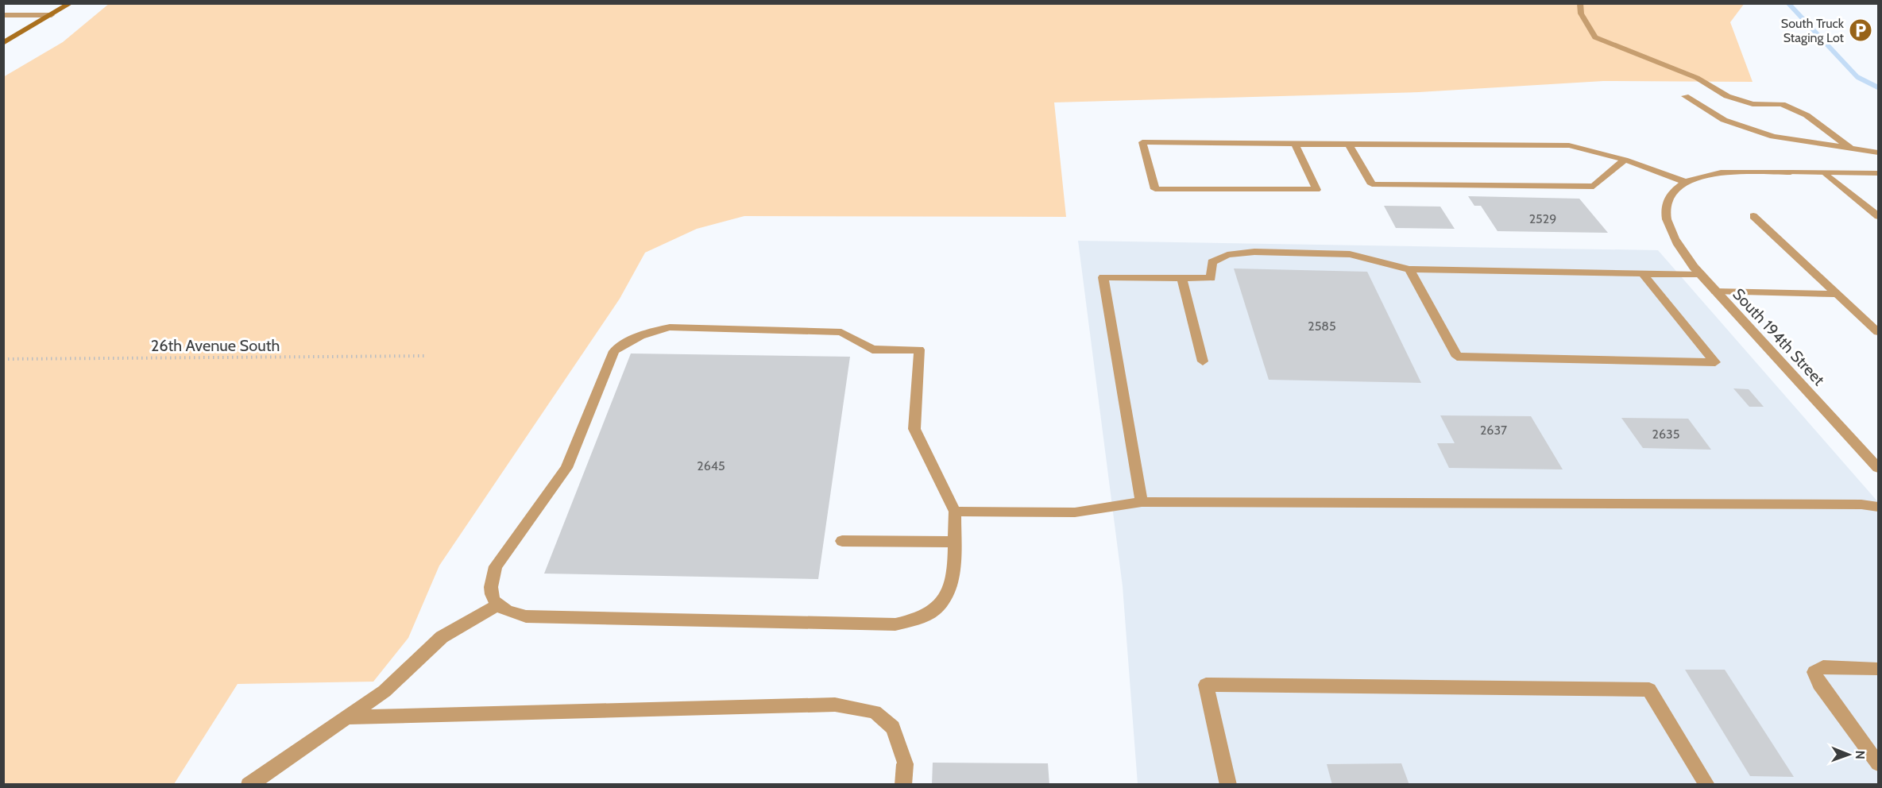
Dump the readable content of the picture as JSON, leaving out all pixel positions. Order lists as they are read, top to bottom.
{
  "streets": {
    "street": ["South 194th Street"],
    "path": ["26th Avenue South"]
  },
  "places": {
    "parking": ["South Truck Staging Lot"]
  },
  "house_numbers": [
    "2529",
    "2585",
    "2637",
    "2635",
    "2645"
  ],
  "north": "right"
}
